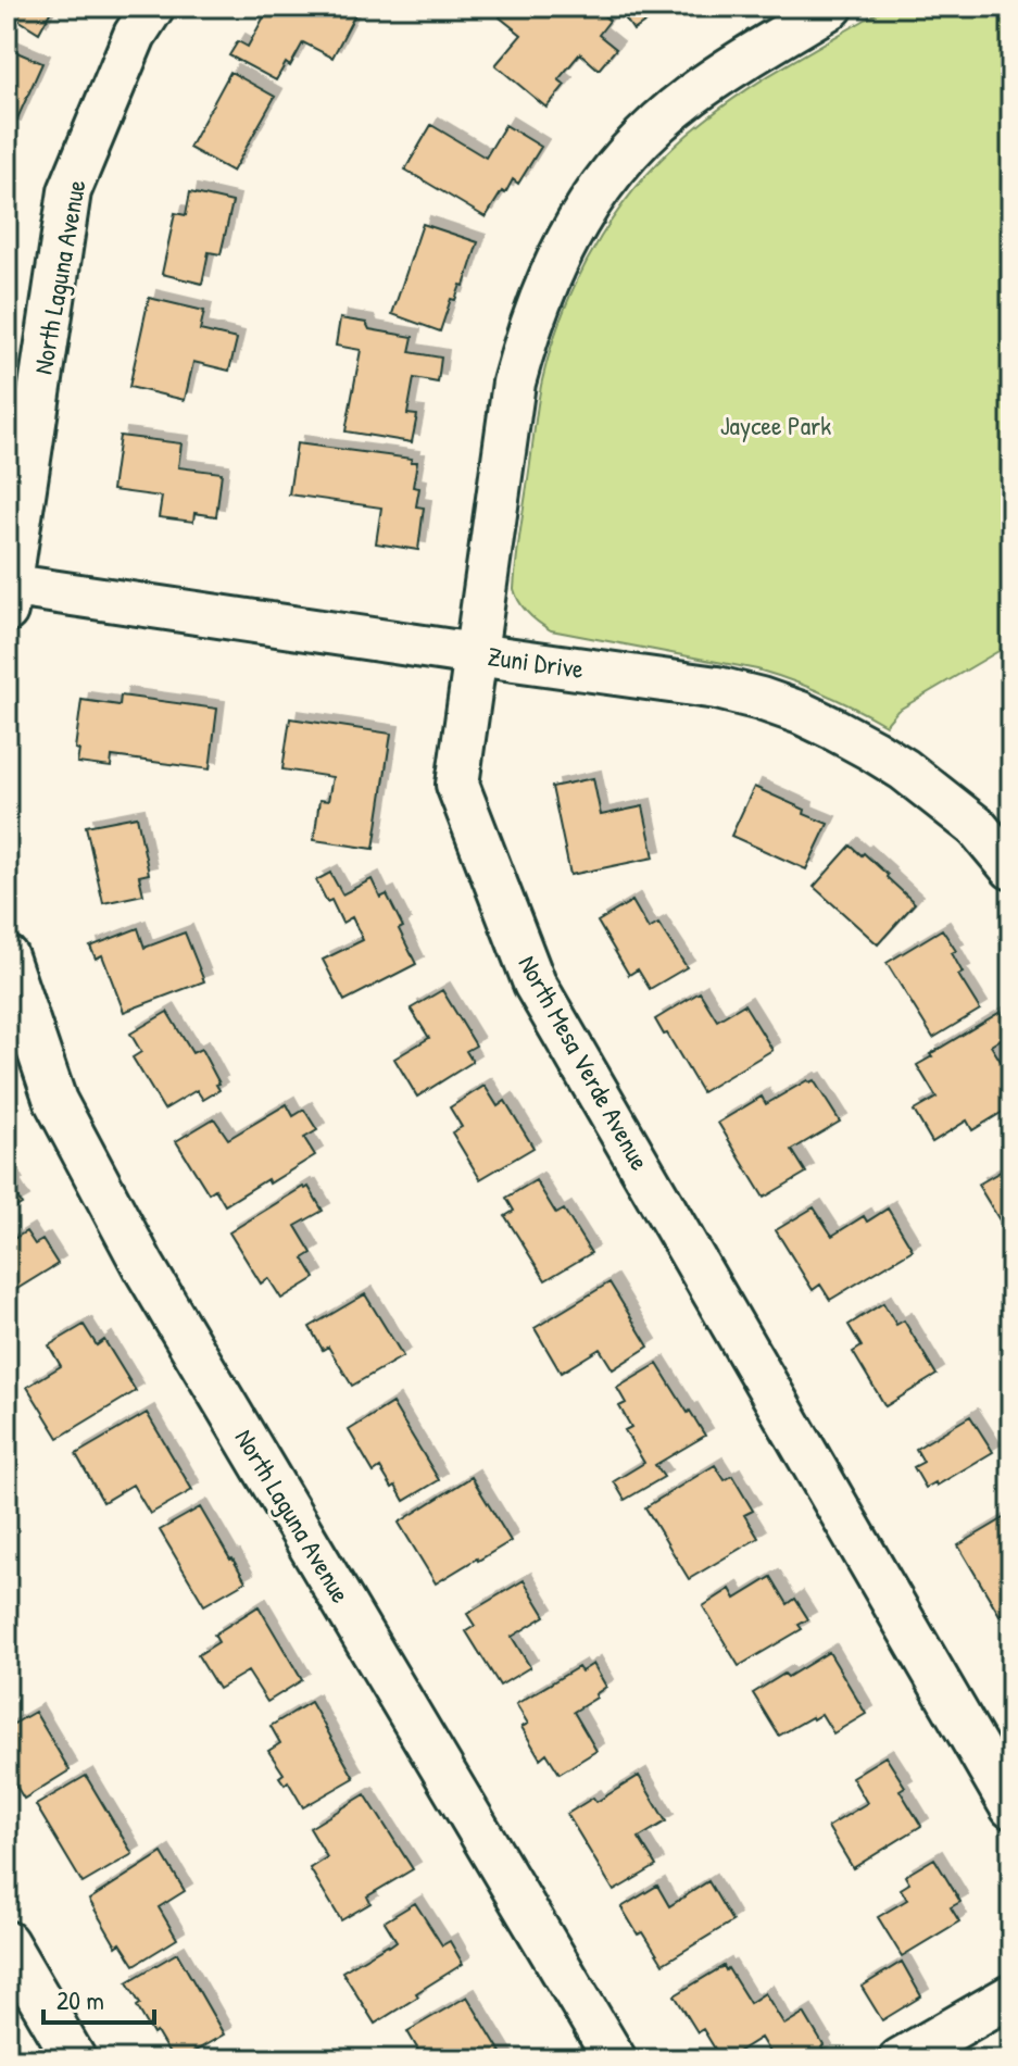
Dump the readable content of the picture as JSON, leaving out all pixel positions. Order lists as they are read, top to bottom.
{
  "streets": {
    "street": ["North Laguna Avenue", "Zuni Drive", "North Mesa Verde Avenue"]
  },
  "crossings": [
    ["North Laguna Avenue", "Zuni Drive"],
    ["Zuni Drive", "North Mesa Verde Avenue"]
  ],
  "parks": ["Jaycee Park"],
  "scale_bar": "20 m"
}
